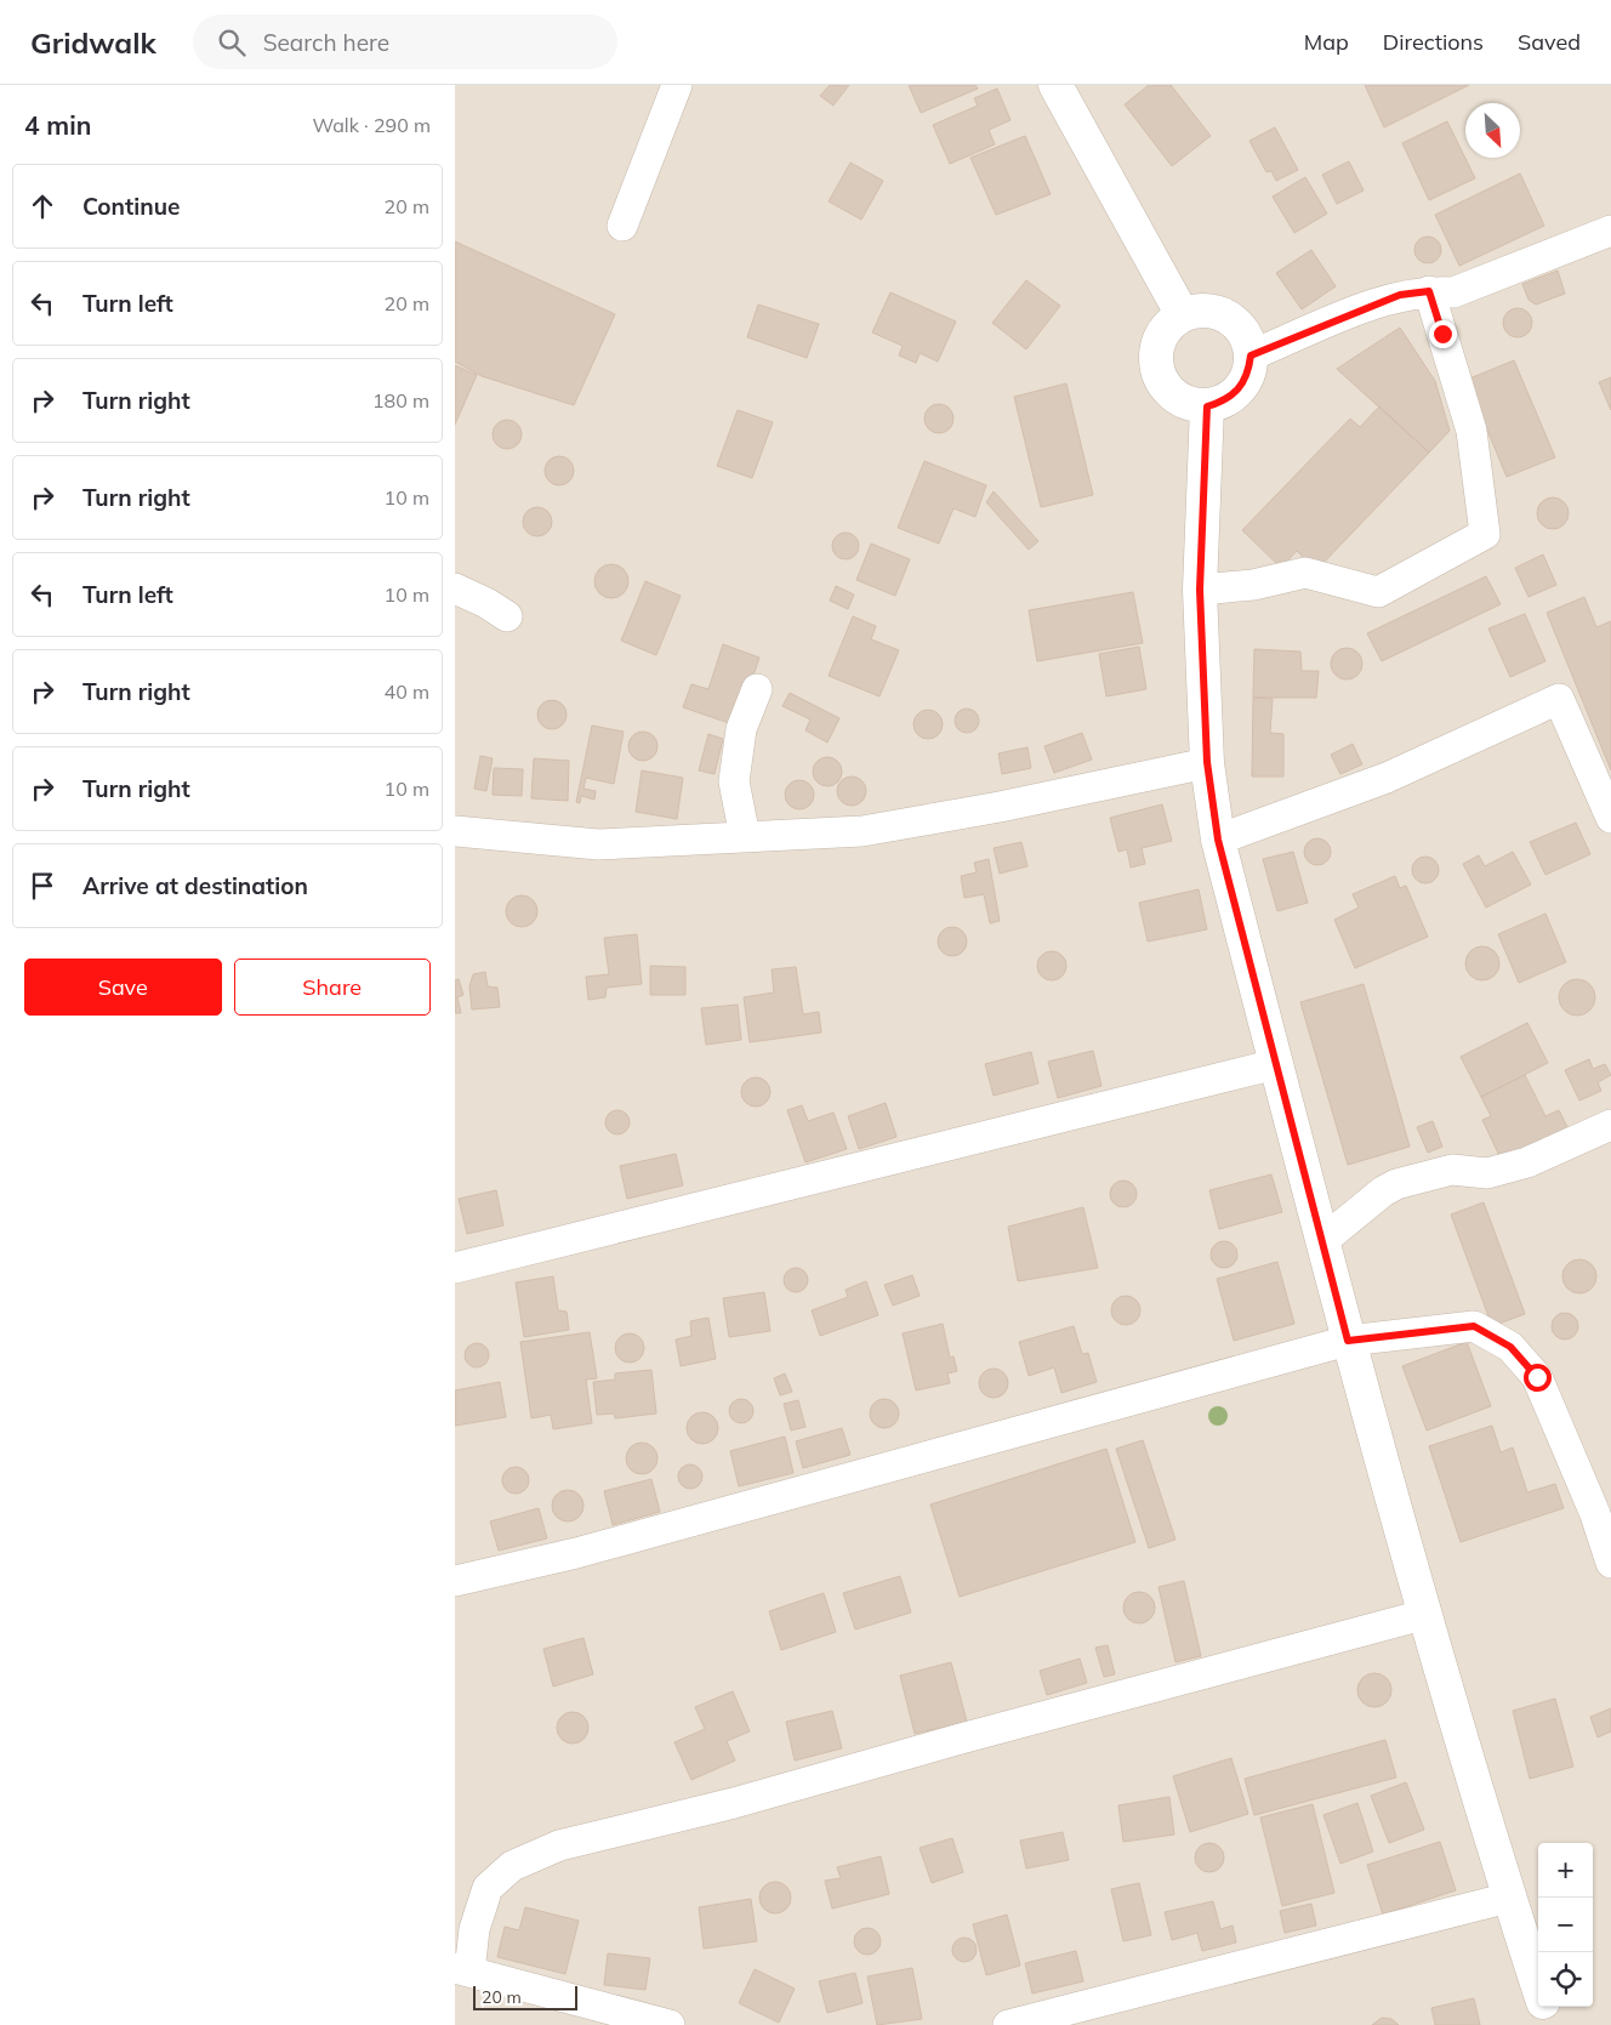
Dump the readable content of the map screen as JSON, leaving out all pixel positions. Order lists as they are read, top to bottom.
{
  "scale_bar": "20 m",
  "north": "bottom right",
  "page": {
    "header": "Gridwalk",
    "search": "Search here",
    "nav": ["Map", "Directions", "Saved"],
    "heading": ["4 min", "Walk · 290 m"],
    "list": [
      ["Continue", "20 m"],
      ["Turn left", "20 m"],
      ["Turn right", "180 m"],
      ["Turn right", "10 m"],
      ["Turn left", "10 m"],
      ["Turn right", "40 m"],
      ["Turn right", "10 m"],
      "Arrive at destination"
    ],
    "buttons": ["Save", "Share"],
    "map_buttons": ["+", "−"],
    "scale": "20 m"
  }
}
